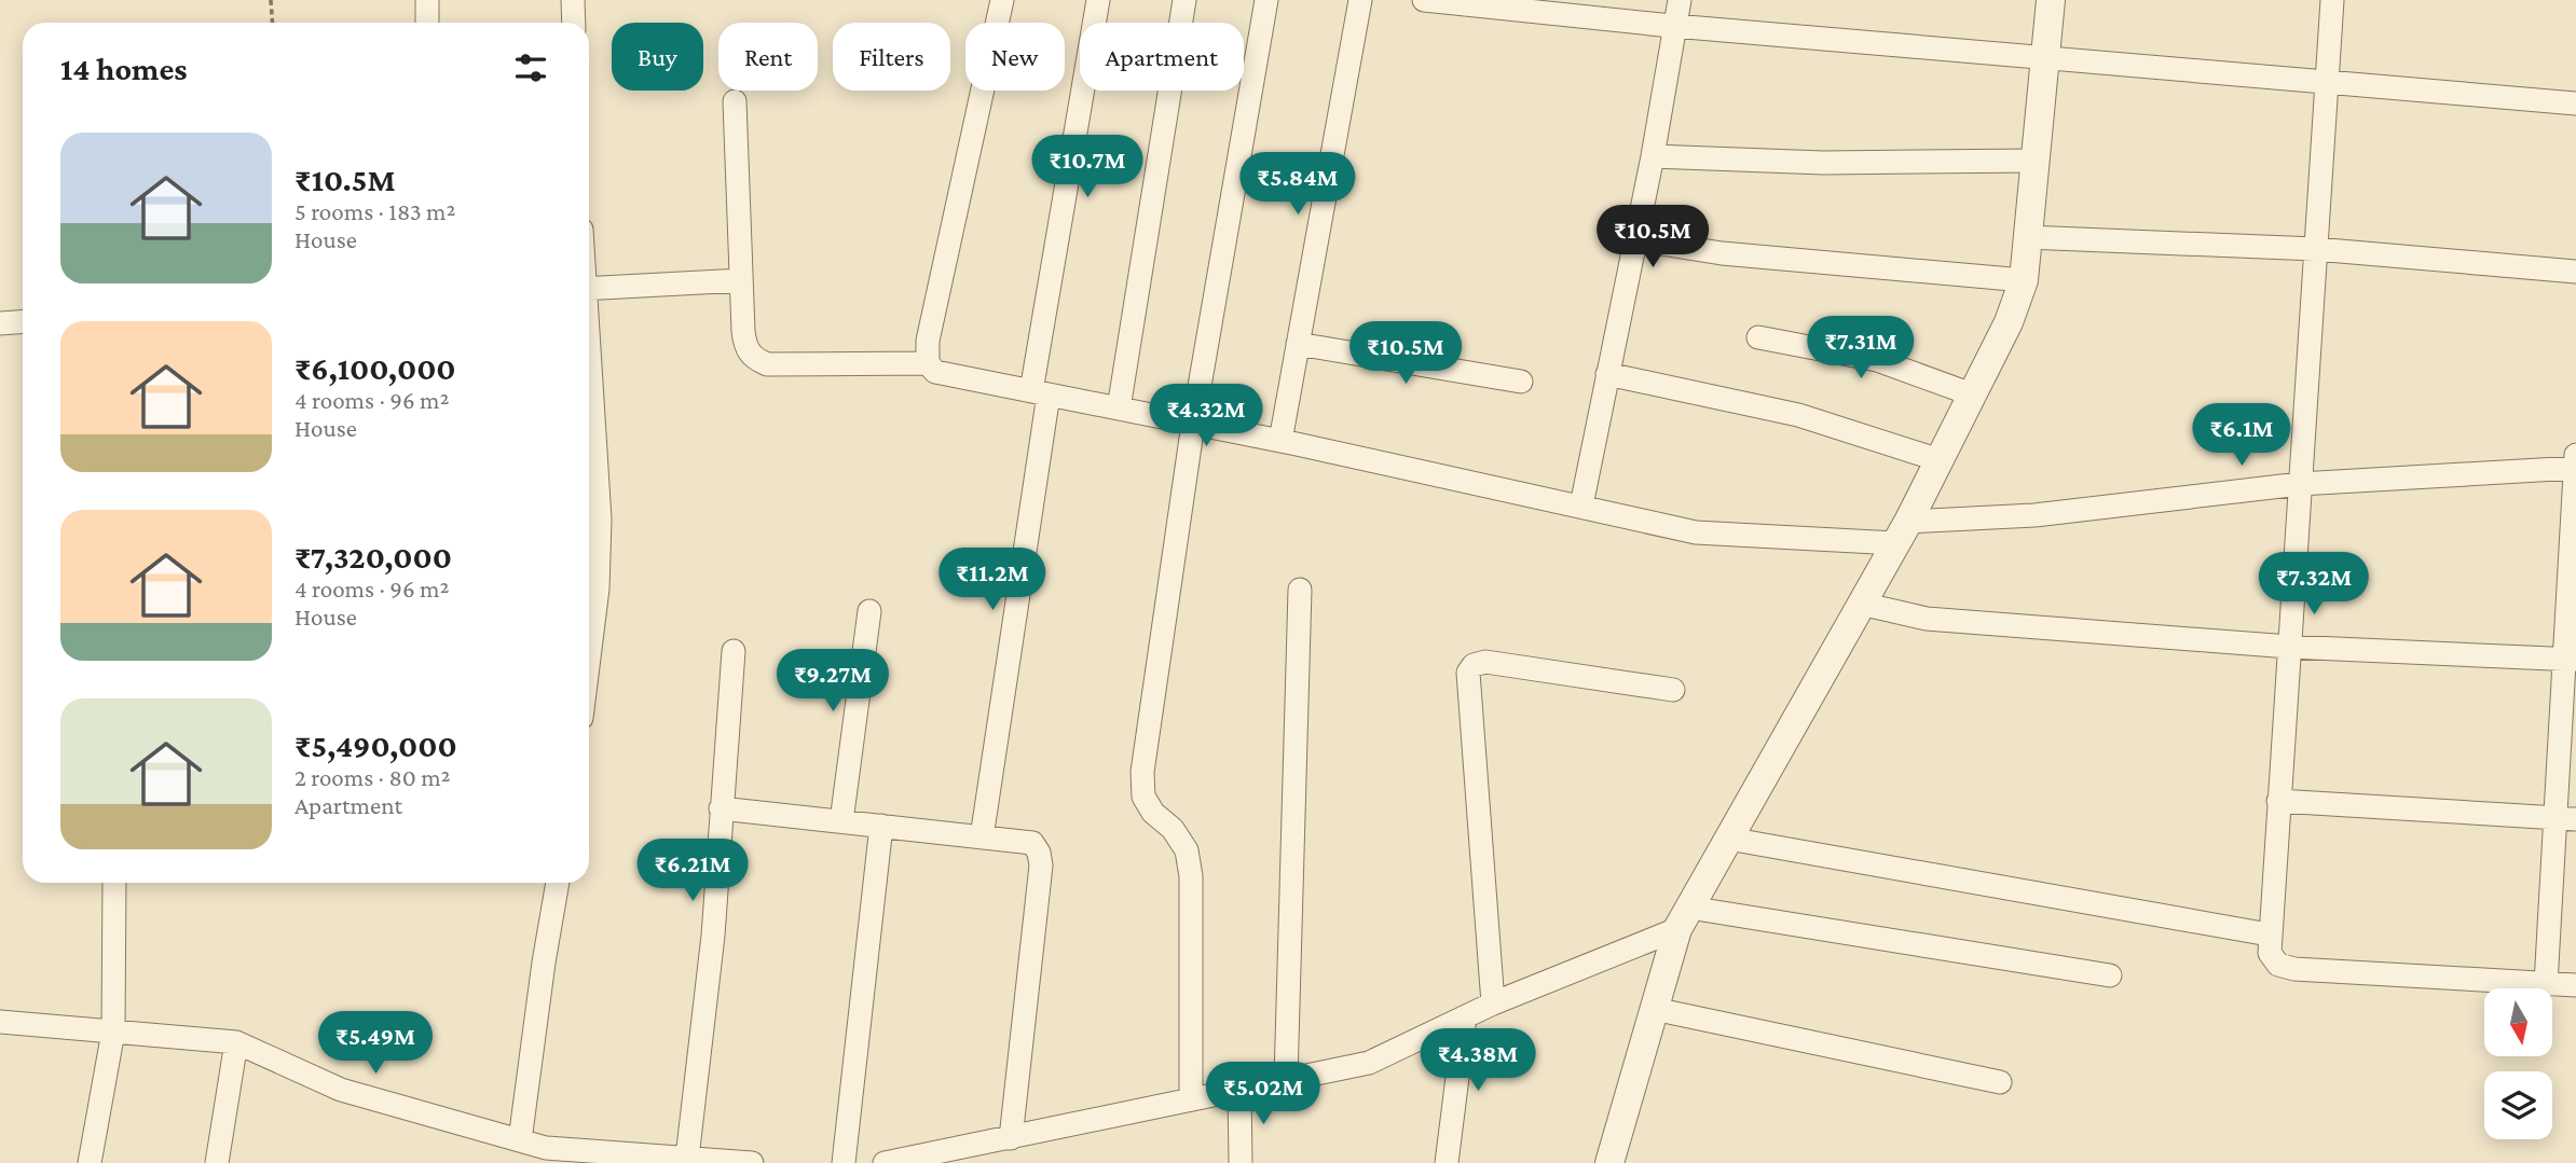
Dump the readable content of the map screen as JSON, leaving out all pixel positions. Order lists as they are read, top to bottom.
{
  "north": "bottom",
  "page": {
    "chip": [
      "Buy",
      "Rent",
      "Filters",
      "New",
      "Apartment"
    ],
    "heading": "14 homes",
    "list": [
      {
        "name": "₹10.5M",
        "note": "5 rooms · 183 m² · House"
      },
      {
        "name": "₹6,100,000",
        "note": "4 rooms · 96 m² · House"
      },
      {
        "name": "₹7,320,000",
        "note": "4 rooms · 96 m² · House"
      },
      {
        "name": "₹5,490,000",
        "note": "2 rooms · 80 m² · Apartment"
      }
    ],
    "price": [
      "₹10.7M",
      "₹5.84M",
      "₹10.5M",
      "₹7.31M",
      "₹10.5M",
      "₹4.32M",
      "₹6.1M",
      "₹11.2M",
      "₹7.32M",
      "₹9.27M",
      "₹6.21M",
      "₹5.49M",
      "₹4.38M",
      "₹5.02M"
    ]
  }
}
